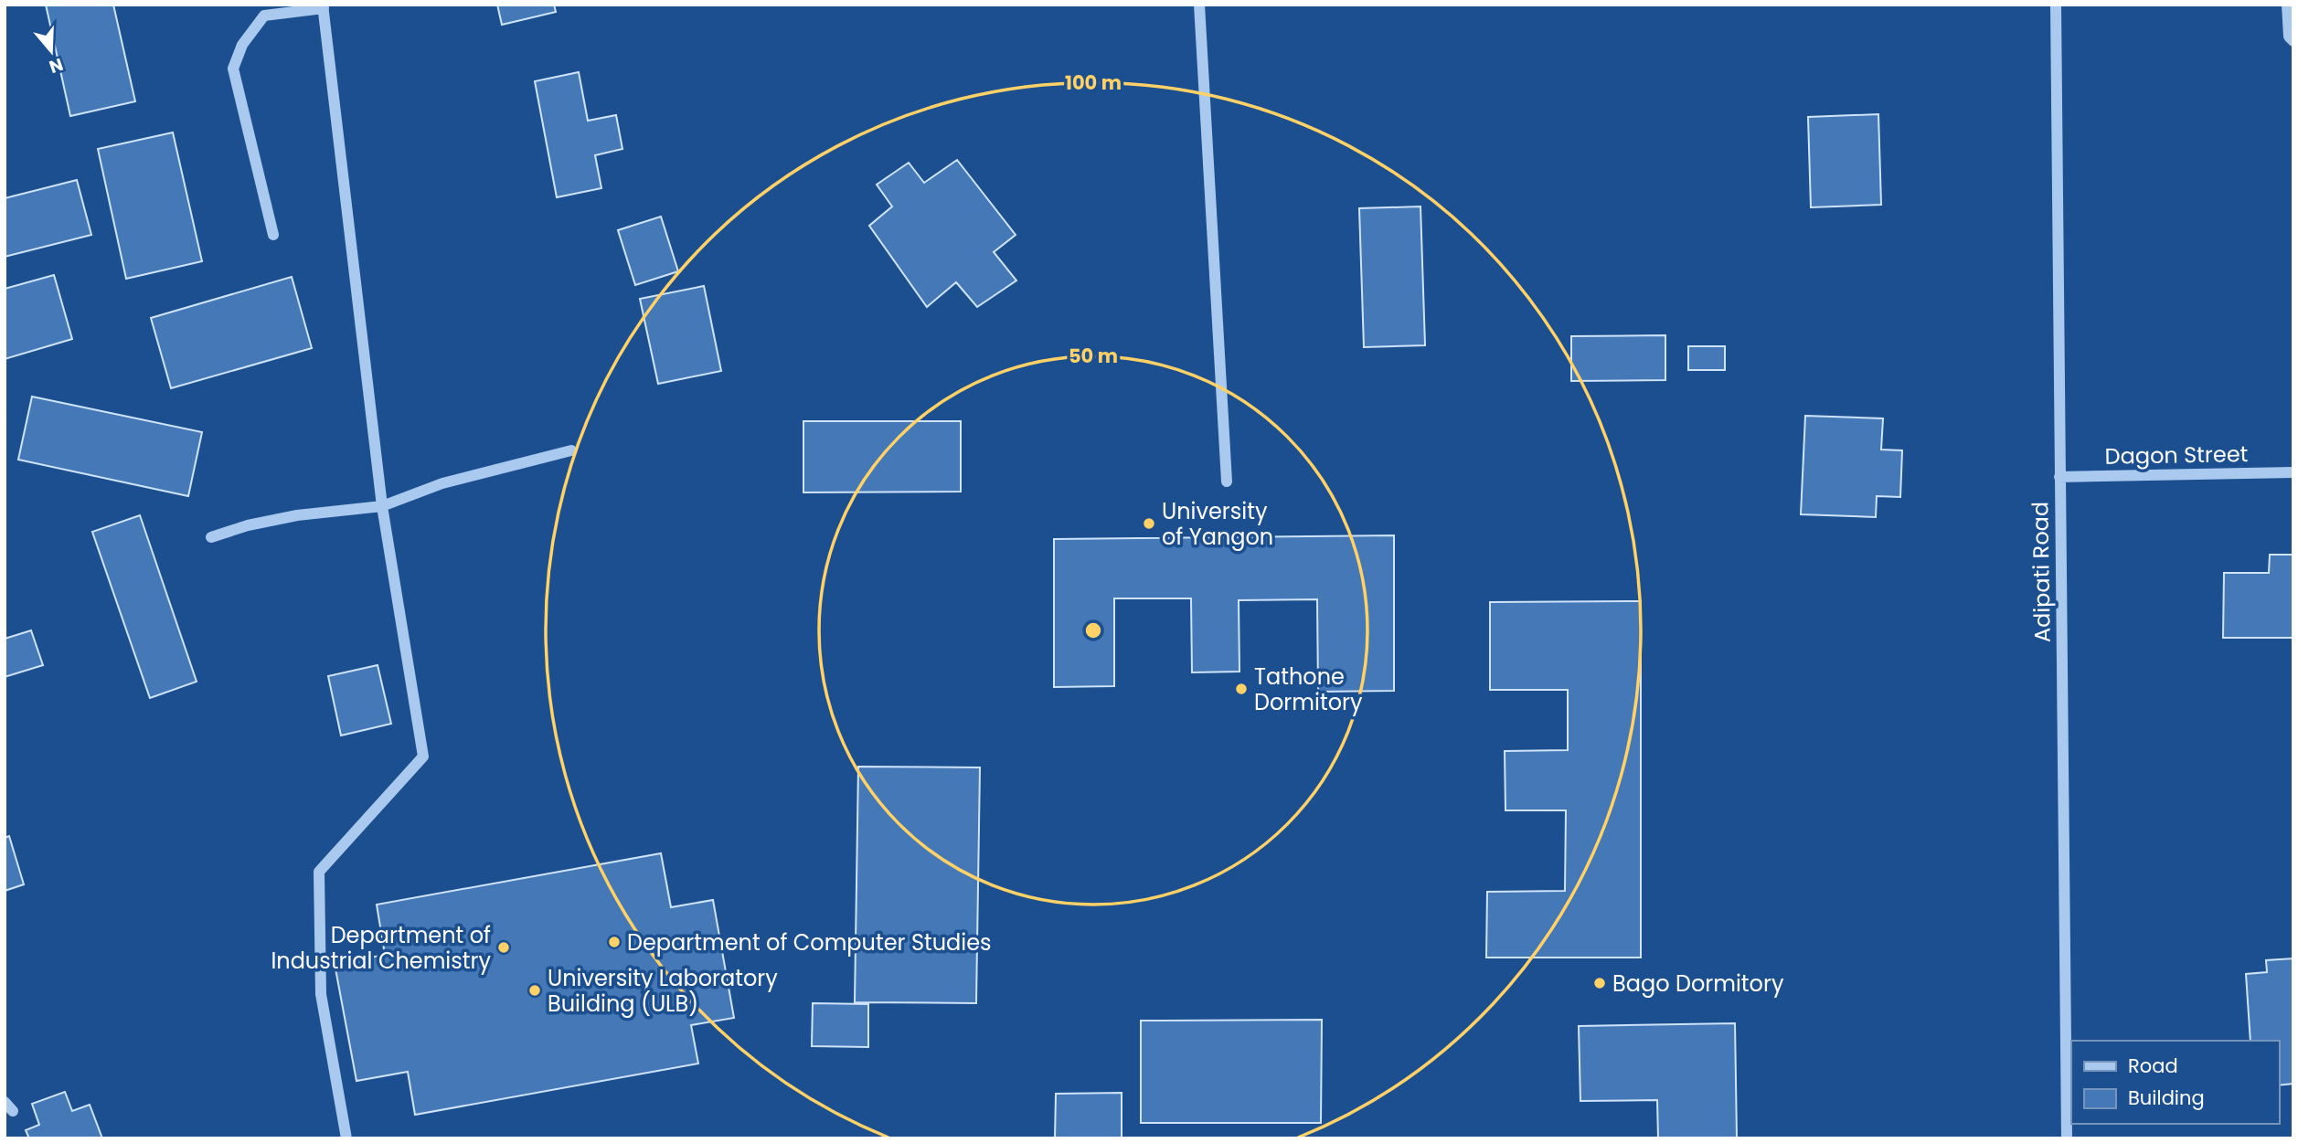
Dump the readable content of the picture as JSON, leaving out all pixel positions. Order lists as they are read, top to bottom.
{
  "streets": {
    "street": ["Dagon Street", "Adipati Road"]
  },
  "crossings": [
    ["Dagon Street", "Adipati Road"]
  ],
  "places": [
    "University of Yangon",
    "Tathone Dormitory",
    "Department of Computer Studies",
    "Department of Industrial Chemistry",
    "Bago Dormitory",
    "University Laboratory Building (ULB)"
  ],
  "legend": ["Road", "Building"],
  "north": "bottom",
  "rings": ["100 m", "50 m"]
}
